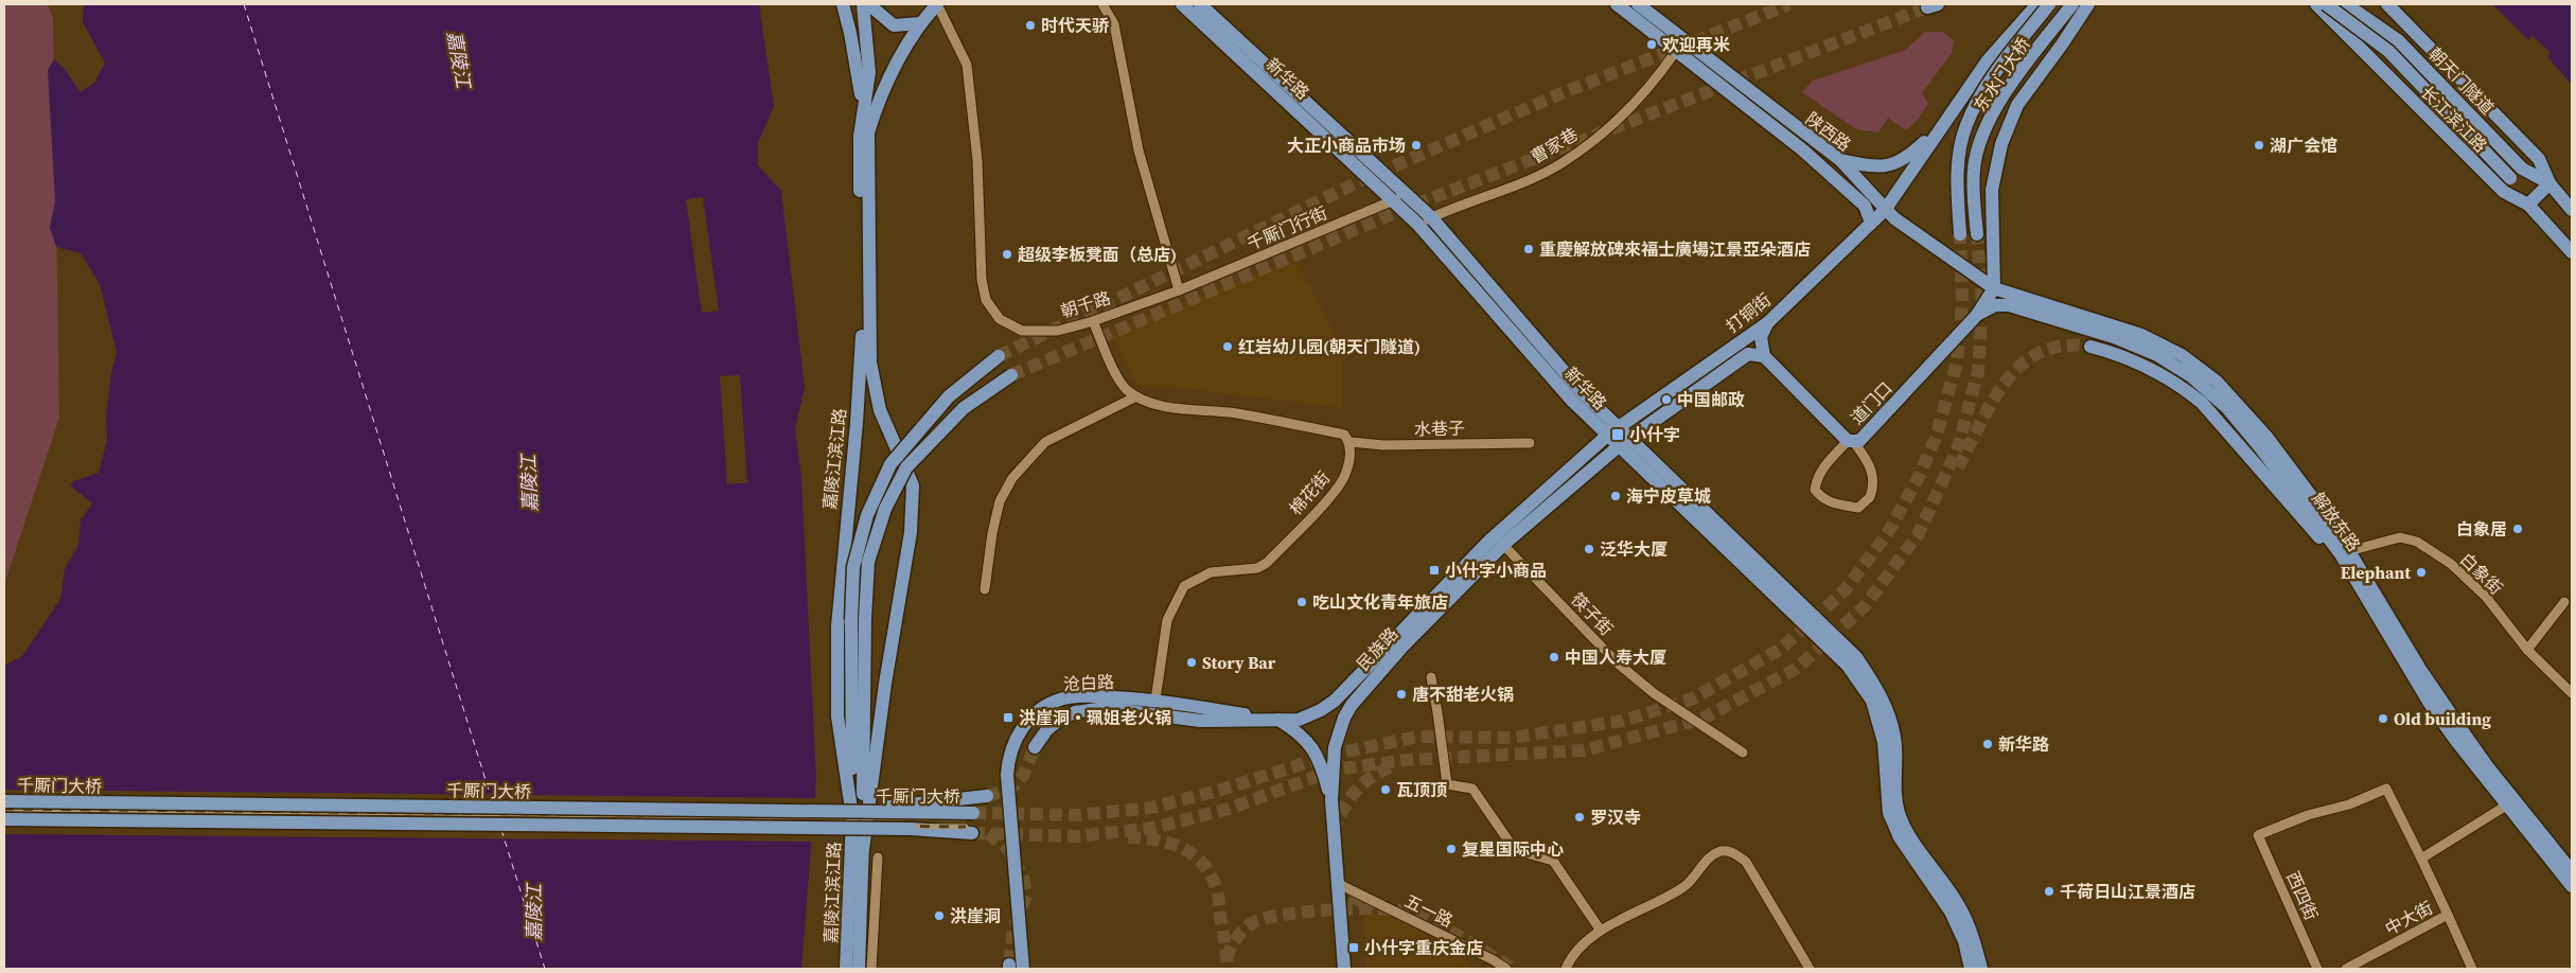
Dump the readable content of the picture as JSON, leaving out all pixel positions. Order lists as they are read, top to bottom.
{
  "streets": {
    "main road": [
      "东水门大桥",
      "新华路",
      "朝天门隧道",
      "长江滨江路",
      "陕西路",
      "打铜街",
      "道门口",
      "嘉陵江滨江路",
      "解放东路",
      "民族路",
      "沧白路",
      "千厮门大桥"
    ],
    "street": [
      "曹家巷",
      "千厮门行街",
      "朝千路",
      "水巷子",
      "棉花街",
      "白象街",
      "筷子街",
      "西四街",
      "五一路",
      "中大街"
    ]
  },
  "crossings": [
    ["新华路", "曹家巷"],
    ["新华路", "千厮门行街"],
    ["新华路", "打铜街"],
    ["新华路", "民族路"],
    ["朝天门隧道", "长江滨江路"],
    ["陕西路", "曹家巷"],
    ["陕西路", "打铜街"],
    ["陕西路", "道门口"],
    ["陕西路", "解放东路"],
    ["千厮门行街", "朝千路"],
    ["朝千路", "嘉陵江滨江路"],
    ["打铜街", "道门口"],
    ["打铜街", "民族路"],
    ["道门口", "解放东路"],
    ["水巷子", "棉花街"],
    ["嘉陵江滨江路", "千厮门大桥"],
    ["棉花街", "沧白路"],
    ["解放东路", "白象街"],
    ["筷子街", "民族路"],
    ["民族路", "沧白路"],
    ["民族路", "五一路"],
    ["西四街", "中大街"]
  ],
  "water": ["嘉陵江"],
  "places": {
    "other": [
      "时代天骄",
      "欢迎再米",
      "大正小商品市场",
      "湖广会馆",
      "重慶解放碑來福士廣場江景亞朵酒店",
      "超级李板凳面（总店)",
      "红岩幼儿园(朝天门隧道)",
      "中国邮政",
      "海宁皮草城",
      "白象居",
      "泛华大厦",
      "Elephant",
      "吃山文化青年旅店",
      "中国人寿大厦",
      "Story Bar",
      "唐不甜老火锅",
      "Old building",
      "新华路",
      "瓦顶顶",
      "罗汉寺",
      "复星国际中心",
      "千荷日山江景酒店",
      "洪崖洞"
    ],
    "transit": [
      "小什字",
      "小什字小商品",
      "洪崖洞‧珮姐老火锅",
      "小什字重庆金店"
    ]
  }
}
